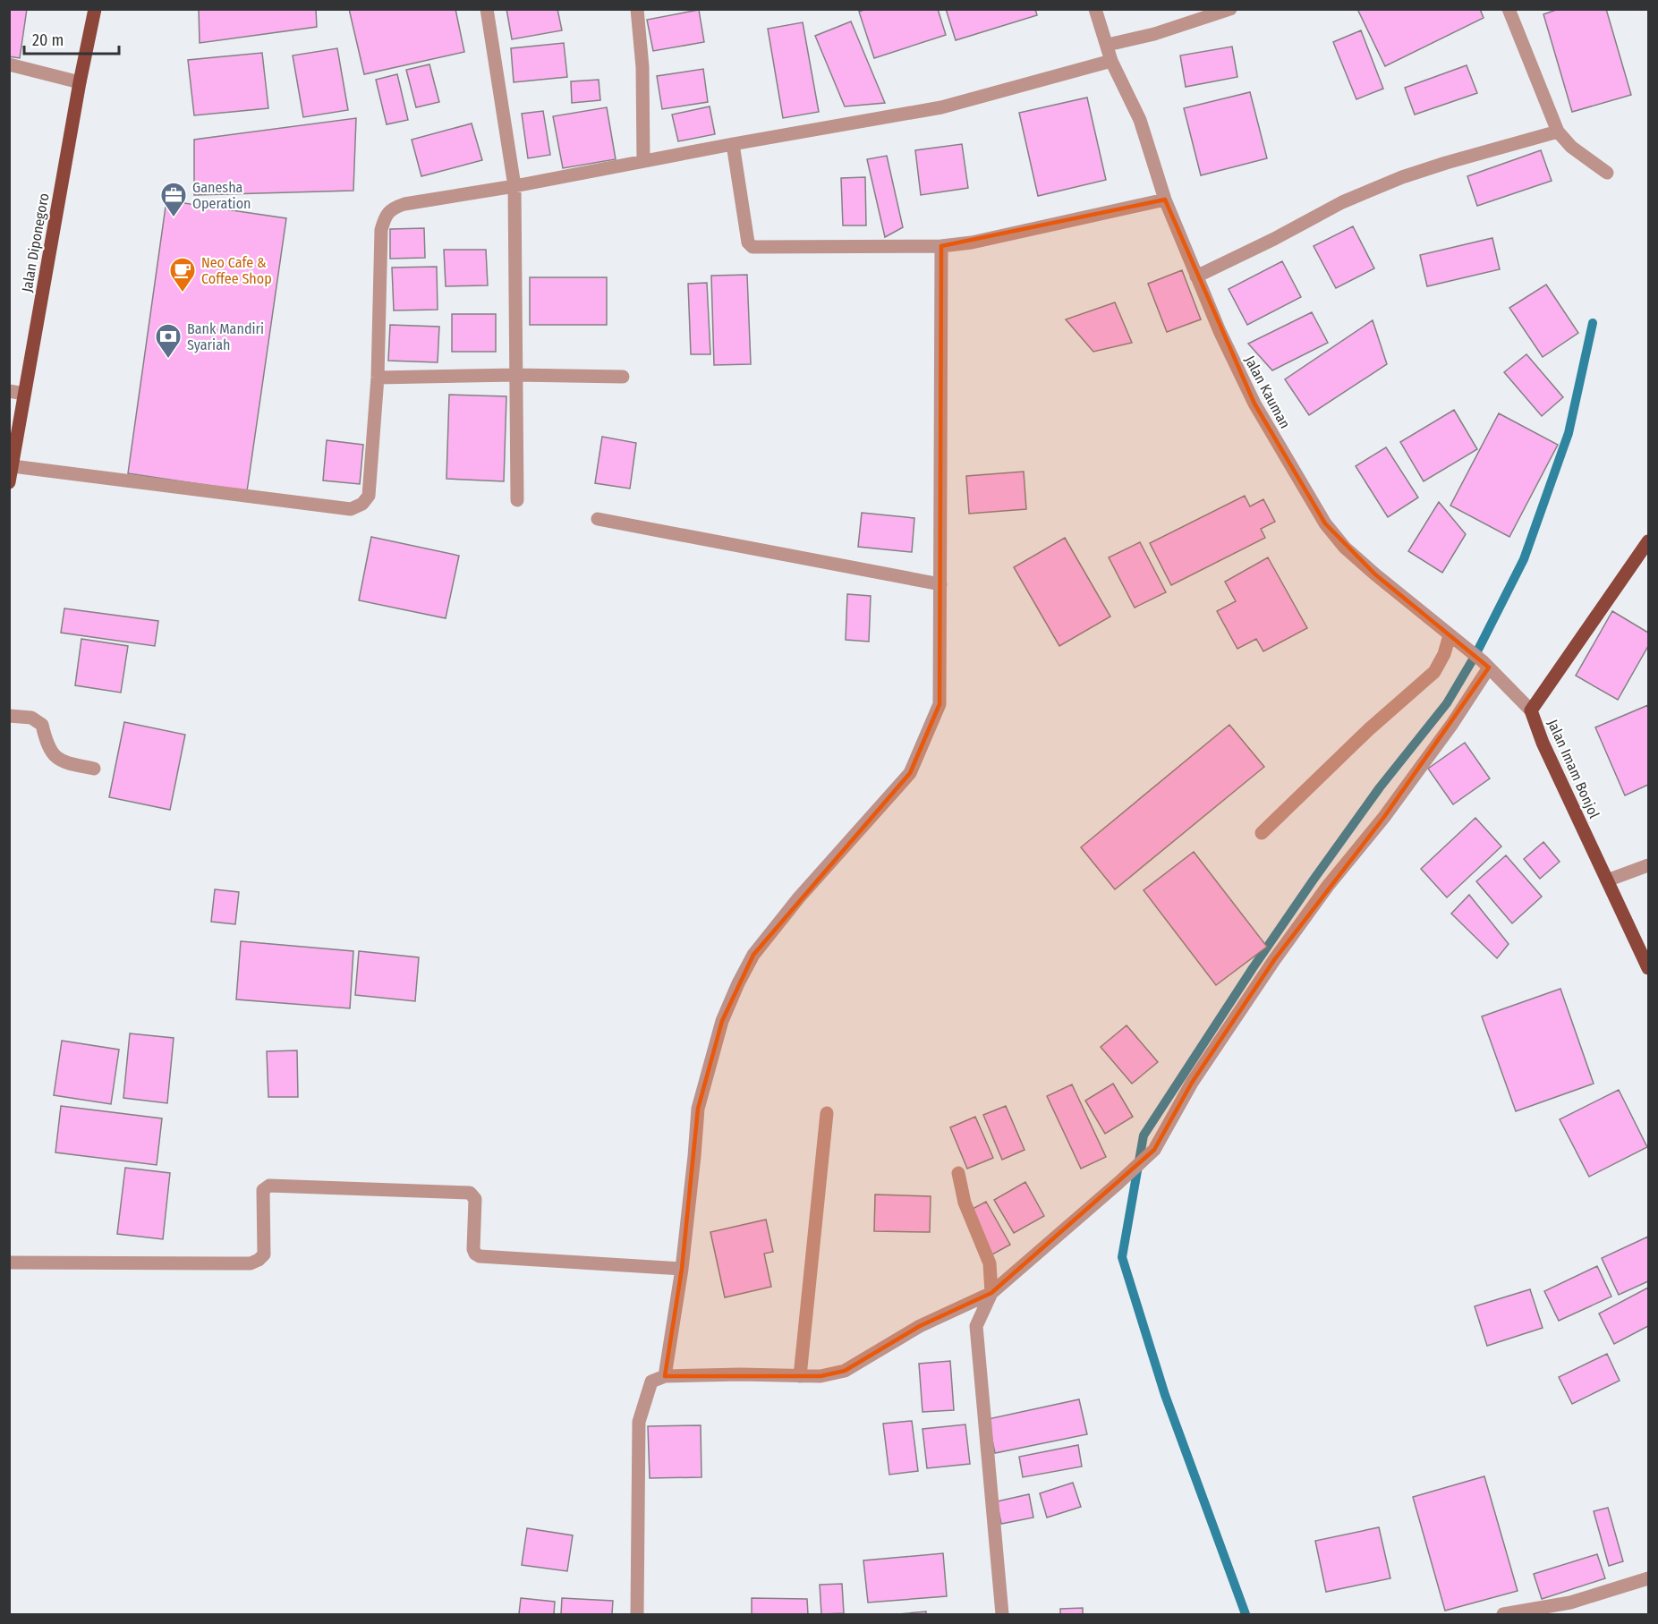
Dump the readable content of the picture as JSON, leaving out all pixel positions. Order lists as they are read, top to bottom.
{
  "streets": {
    "main road": ["Jalan Diponegoro", "Jalan Imam Bonjol"],
    "street": ["Jalan Kauman"]
  },
  "crossings": [
    ["Jalan Kauman", "Jalan Imam Bonjol"]
  ],
  "places": {
    "office": ["Ganesha Operation"],
    "cafe": ["Neo Cafe & Coffee Shop"],
    "bank": ["Bank Mandiri Syariah"]
  },
  "scale_bar": "20 m"
}
